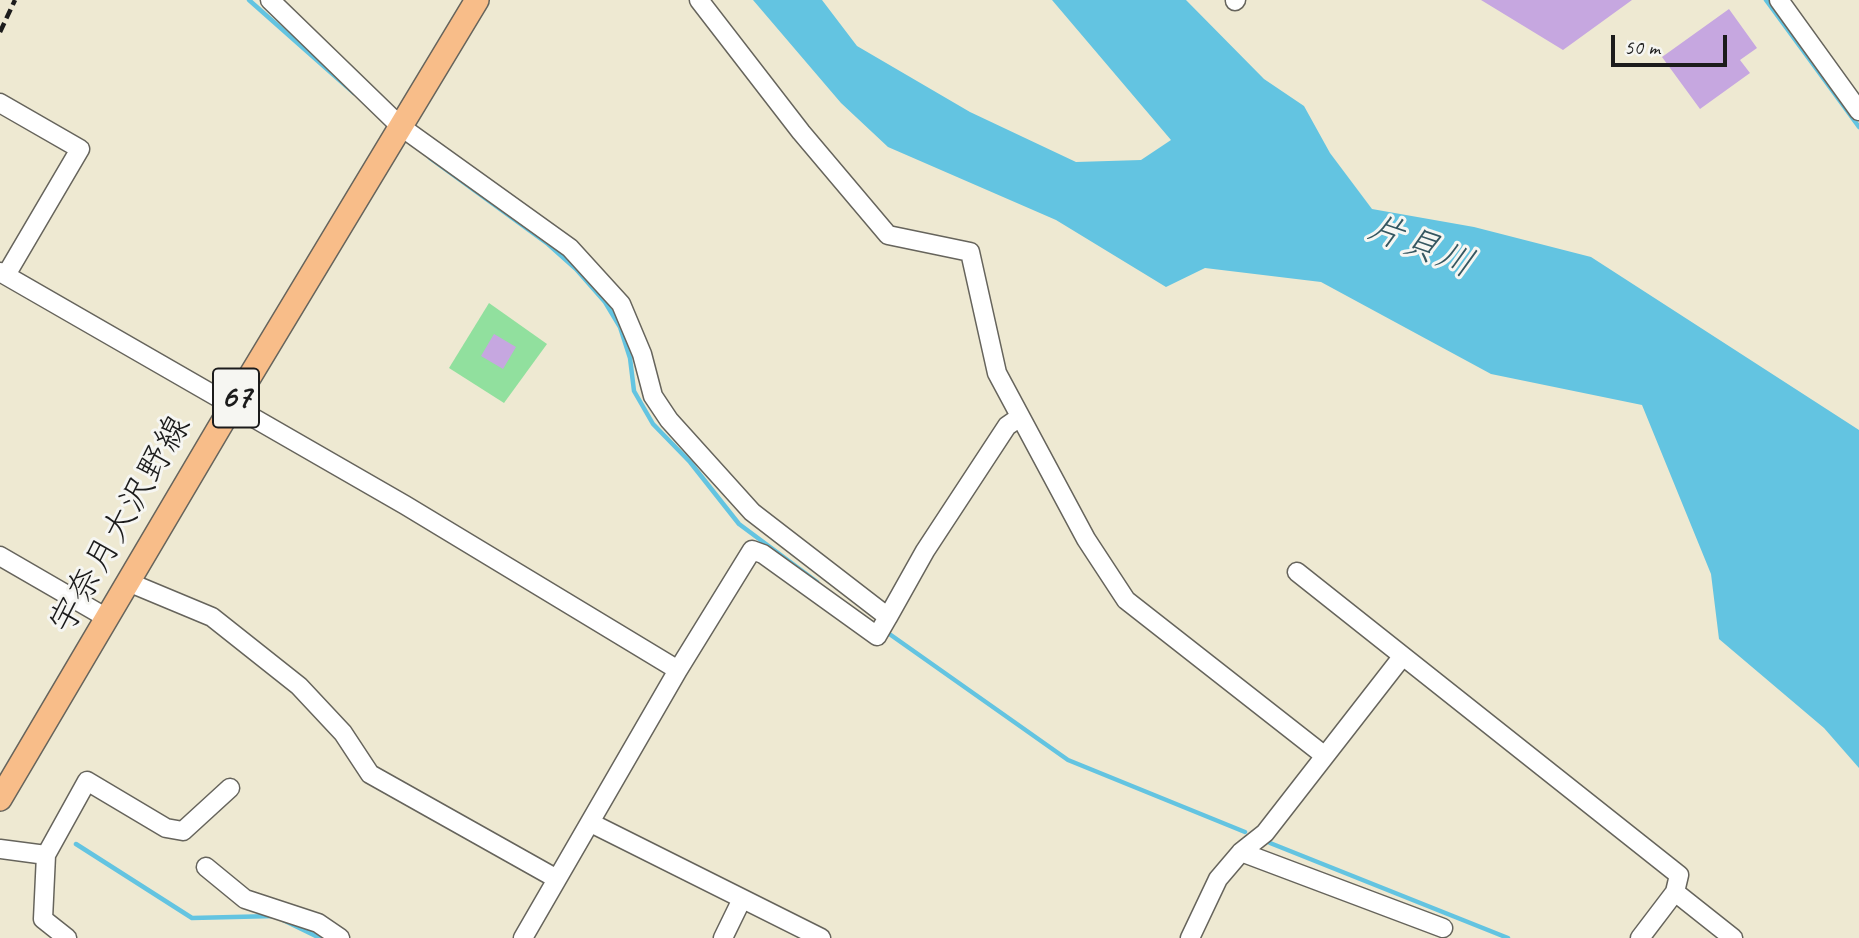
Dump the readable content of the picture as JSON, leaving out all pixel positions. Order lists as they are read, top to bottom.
{
  "streets": {
    "main road": ["67", "宇奈月大沢野線"]
  },
  "water": ["片貝川"],
  "scale_bar": "50 m"
}
